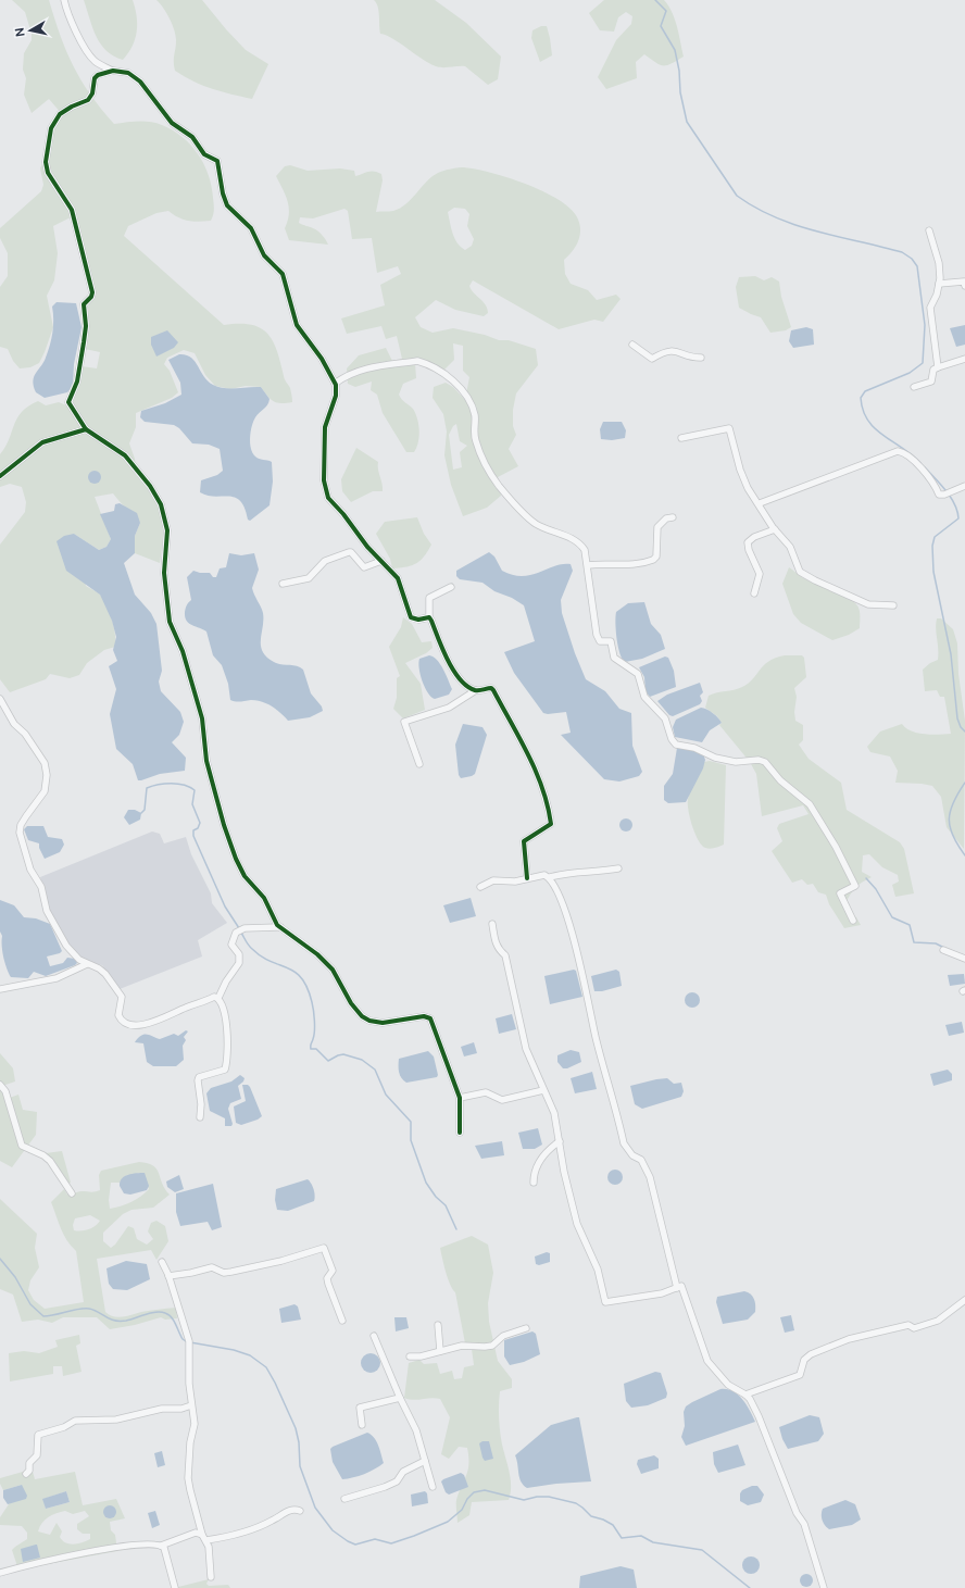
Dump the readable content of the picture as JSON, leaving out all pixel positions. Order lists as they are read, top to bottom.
{
  "north": "left"
}
